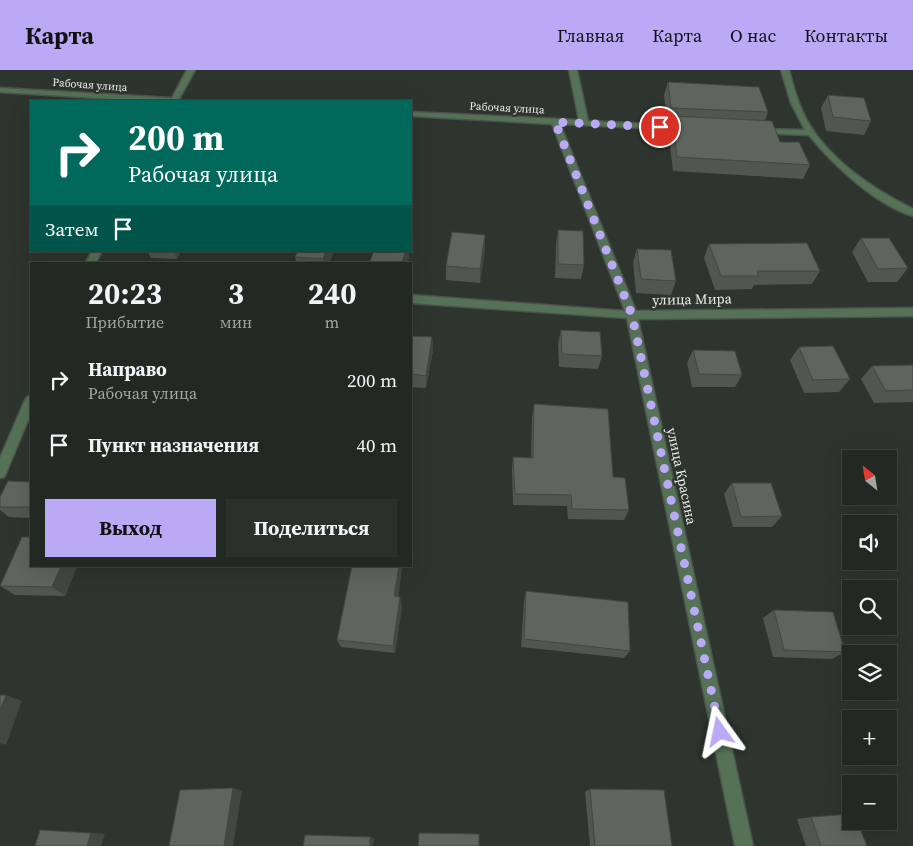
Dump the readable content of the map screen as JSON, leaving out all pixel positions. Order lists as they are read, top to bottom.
{
  "streets": {
    "street": ["Рабочая улица", "улица Мира", "улица Красина"]
  },
  "crossings": [
    ["Рабочая улица", "улица Красина"],
    ["улица Мира", "улица Красина"]
  ],
  "north": "top left",
  "page": {
    "header": "Карта",
    "nav": [
      "Главная",
      "Карта",
      "О нас",
      "Контакты"
    ],
    "turn": ["200 m", "Рабочая улица"],
    "then": "Затем",
    "eta": [
      "20:23",
      "Прибытие",
      "3",
      "мин",
      "240",
      "m"
    ],
    "list": [
      {
        "name": "Направо",
        "note": "Рабочая улица",
        "value": "200 m"
      },
      {
        "name": "Пункт назначения",
        "value": "40 m"
      }
    ],
    "map_buttons": ["+", "−"],
    "buttons": ["Выход", "Поделиться"]
  }
}
